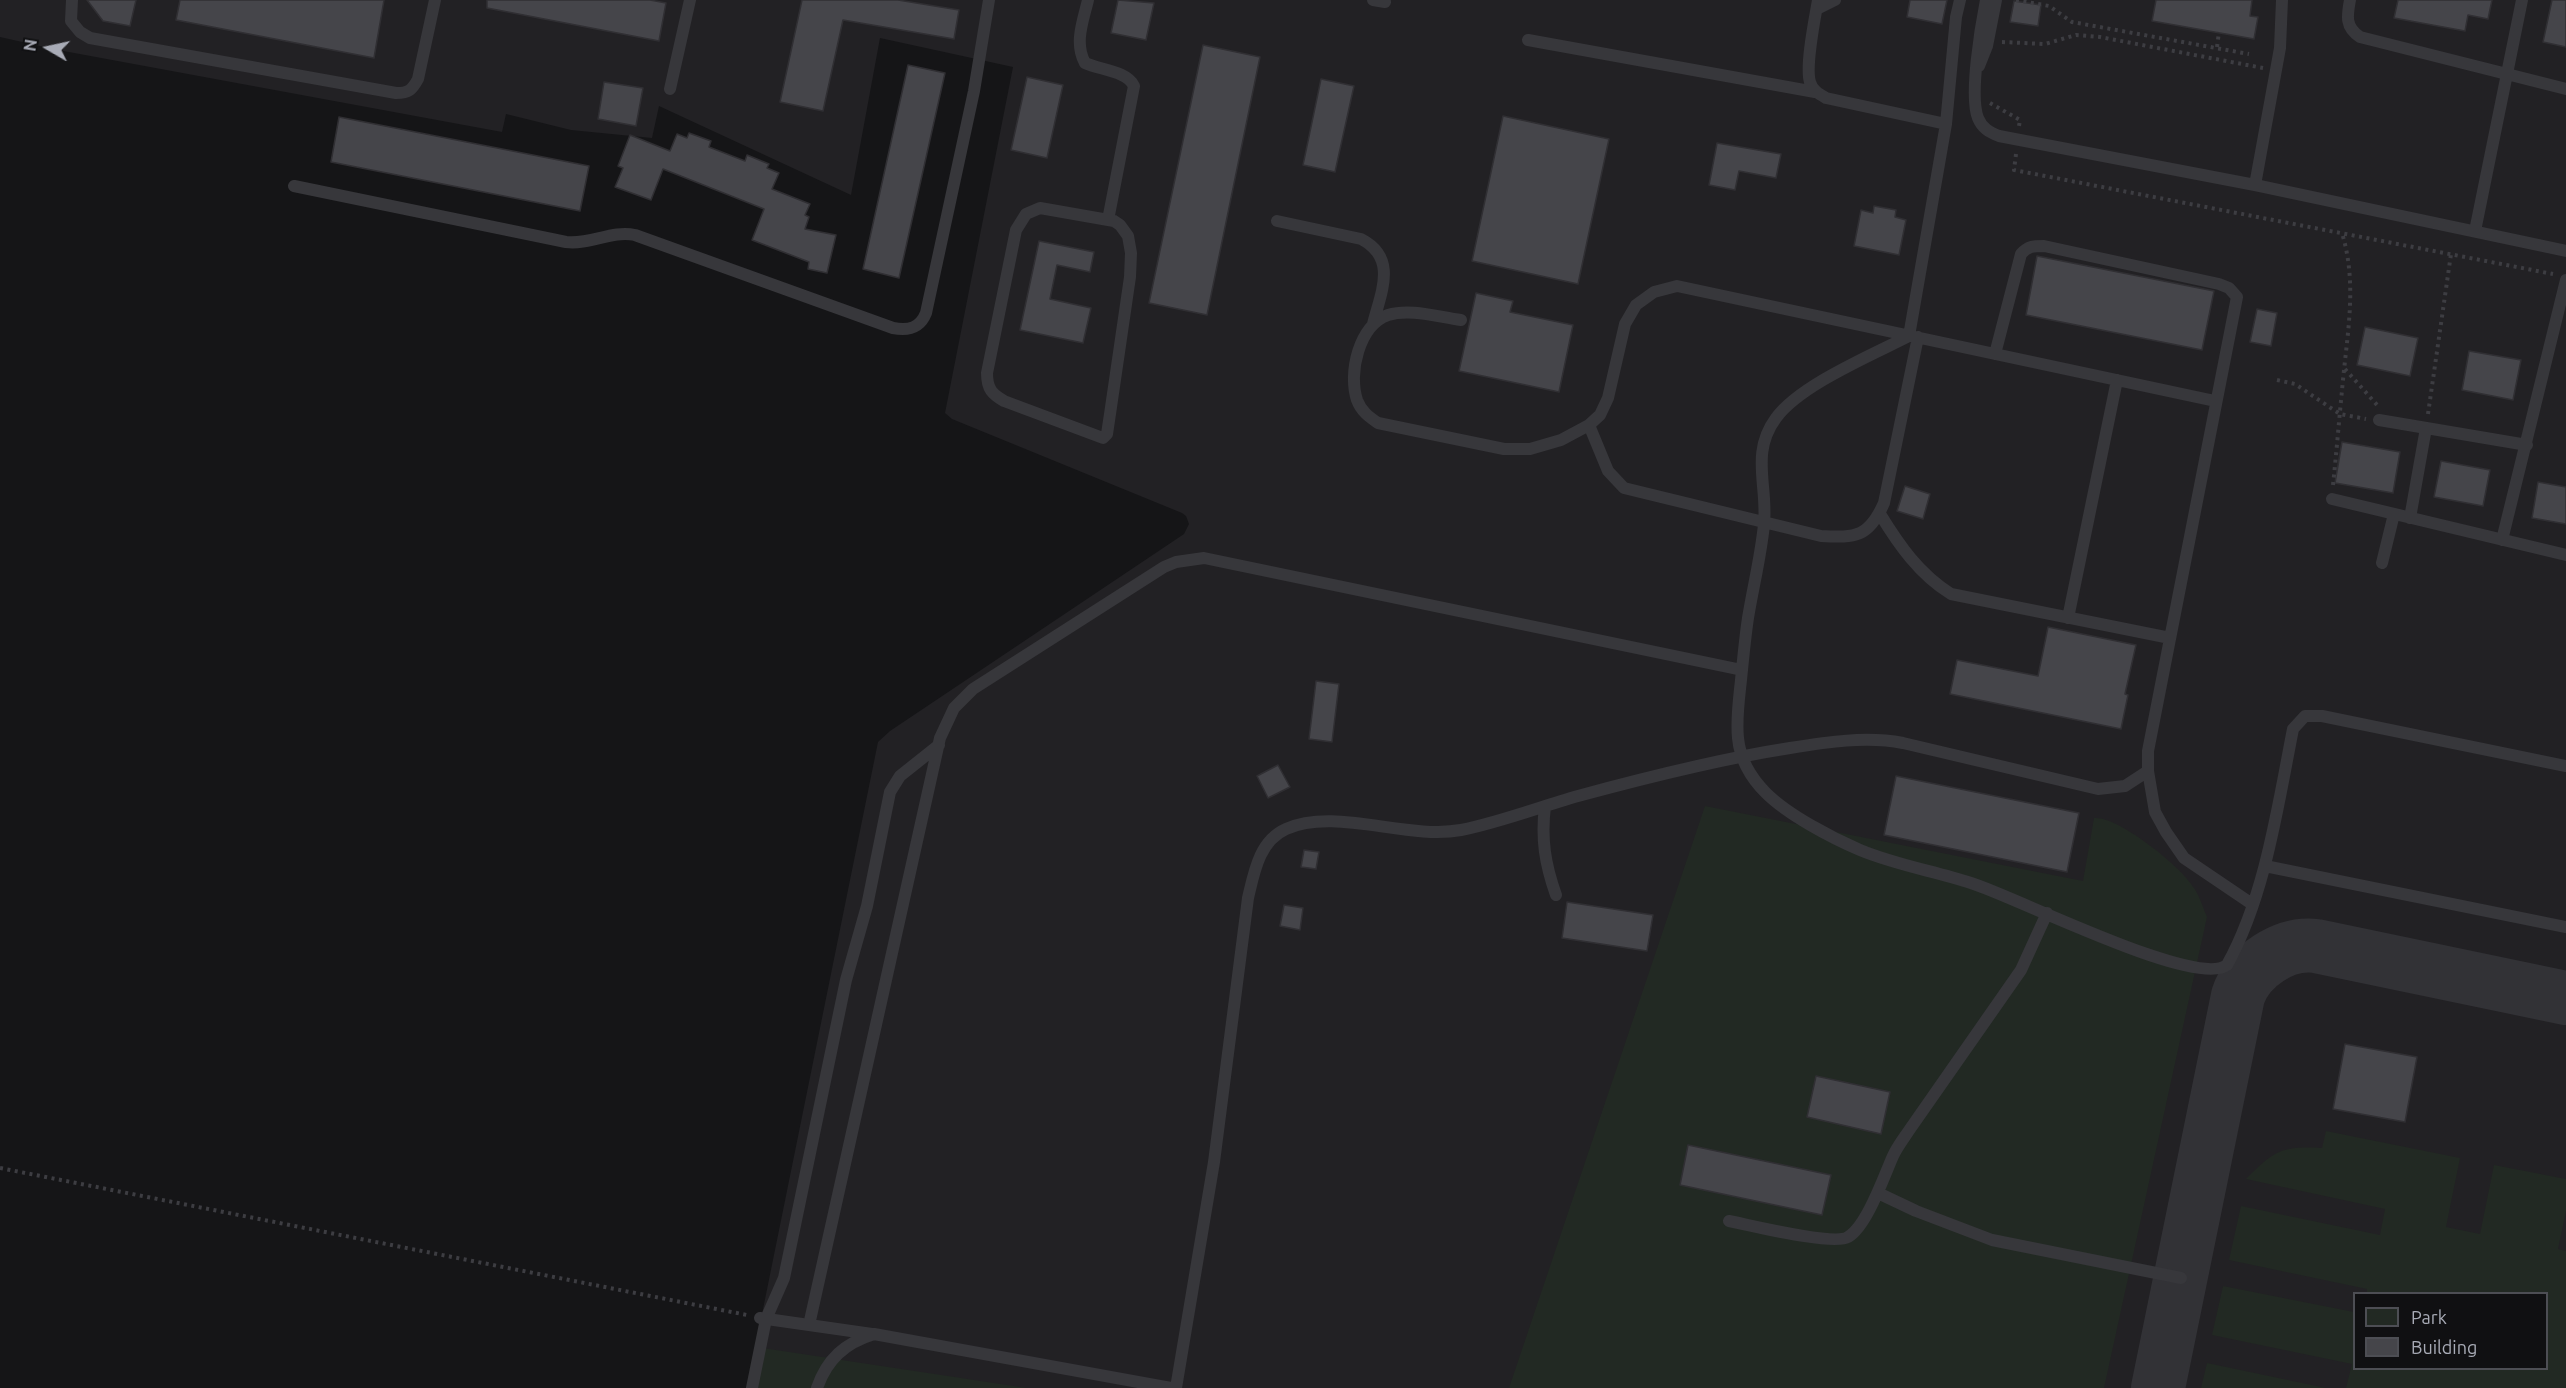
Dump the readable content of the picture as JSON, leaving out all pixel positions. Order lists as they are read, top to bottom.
{
  "legend": ["Park", "Building"],
  "north": "left"
}
